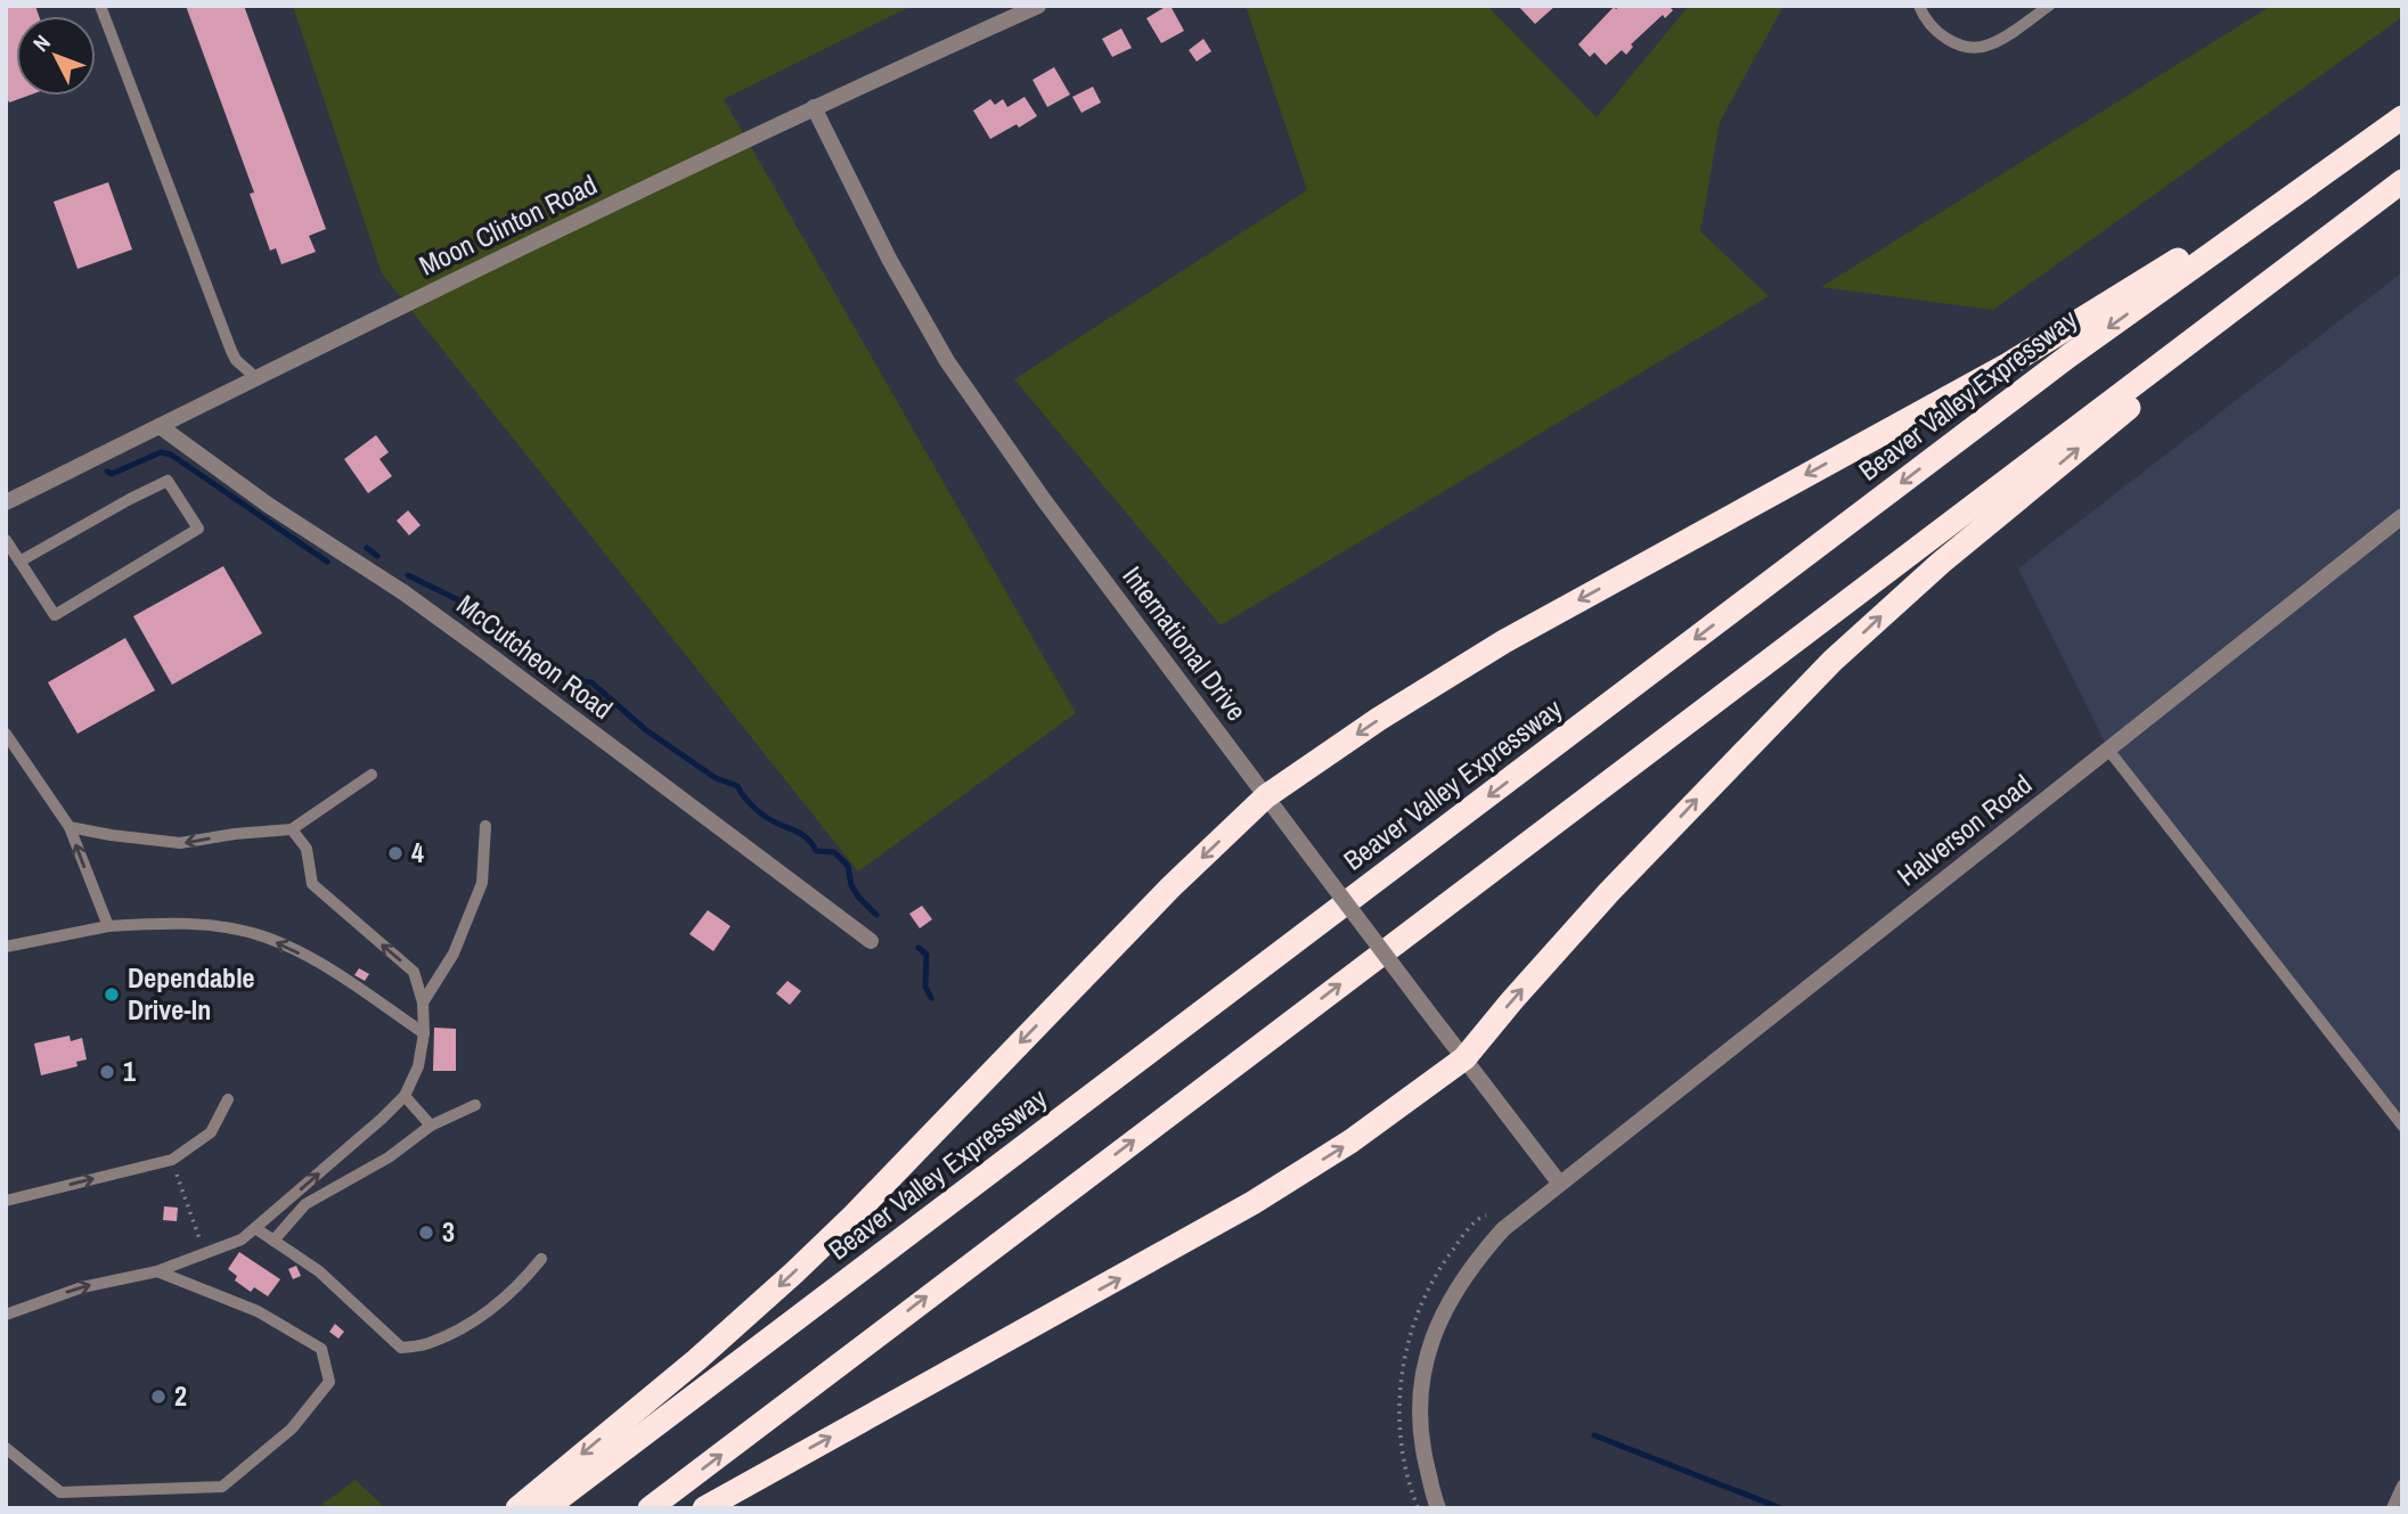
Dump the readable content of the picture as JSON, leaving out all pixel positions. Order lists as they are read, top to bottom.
{
  "streets": {
    "highway": ["Beaver Valley Expressway"],
    "street": [
      "Moon Clinton Road",
      "International Drive",
      "McCutcheon Road",
      "Halverson Road"
    ]
  },
  "crossings": [
    ["Moon Clinton Road", "International Drive"],
    ["Moon Clinton Road", "McCutcheon Road"],
    ["International Drive", "Halverson Road"]
  ],
  "places": [
    "4",
    "Dependable Drive-In",
    "1",
    "3",
    "2"
  ],
  "north": "top left"
}
